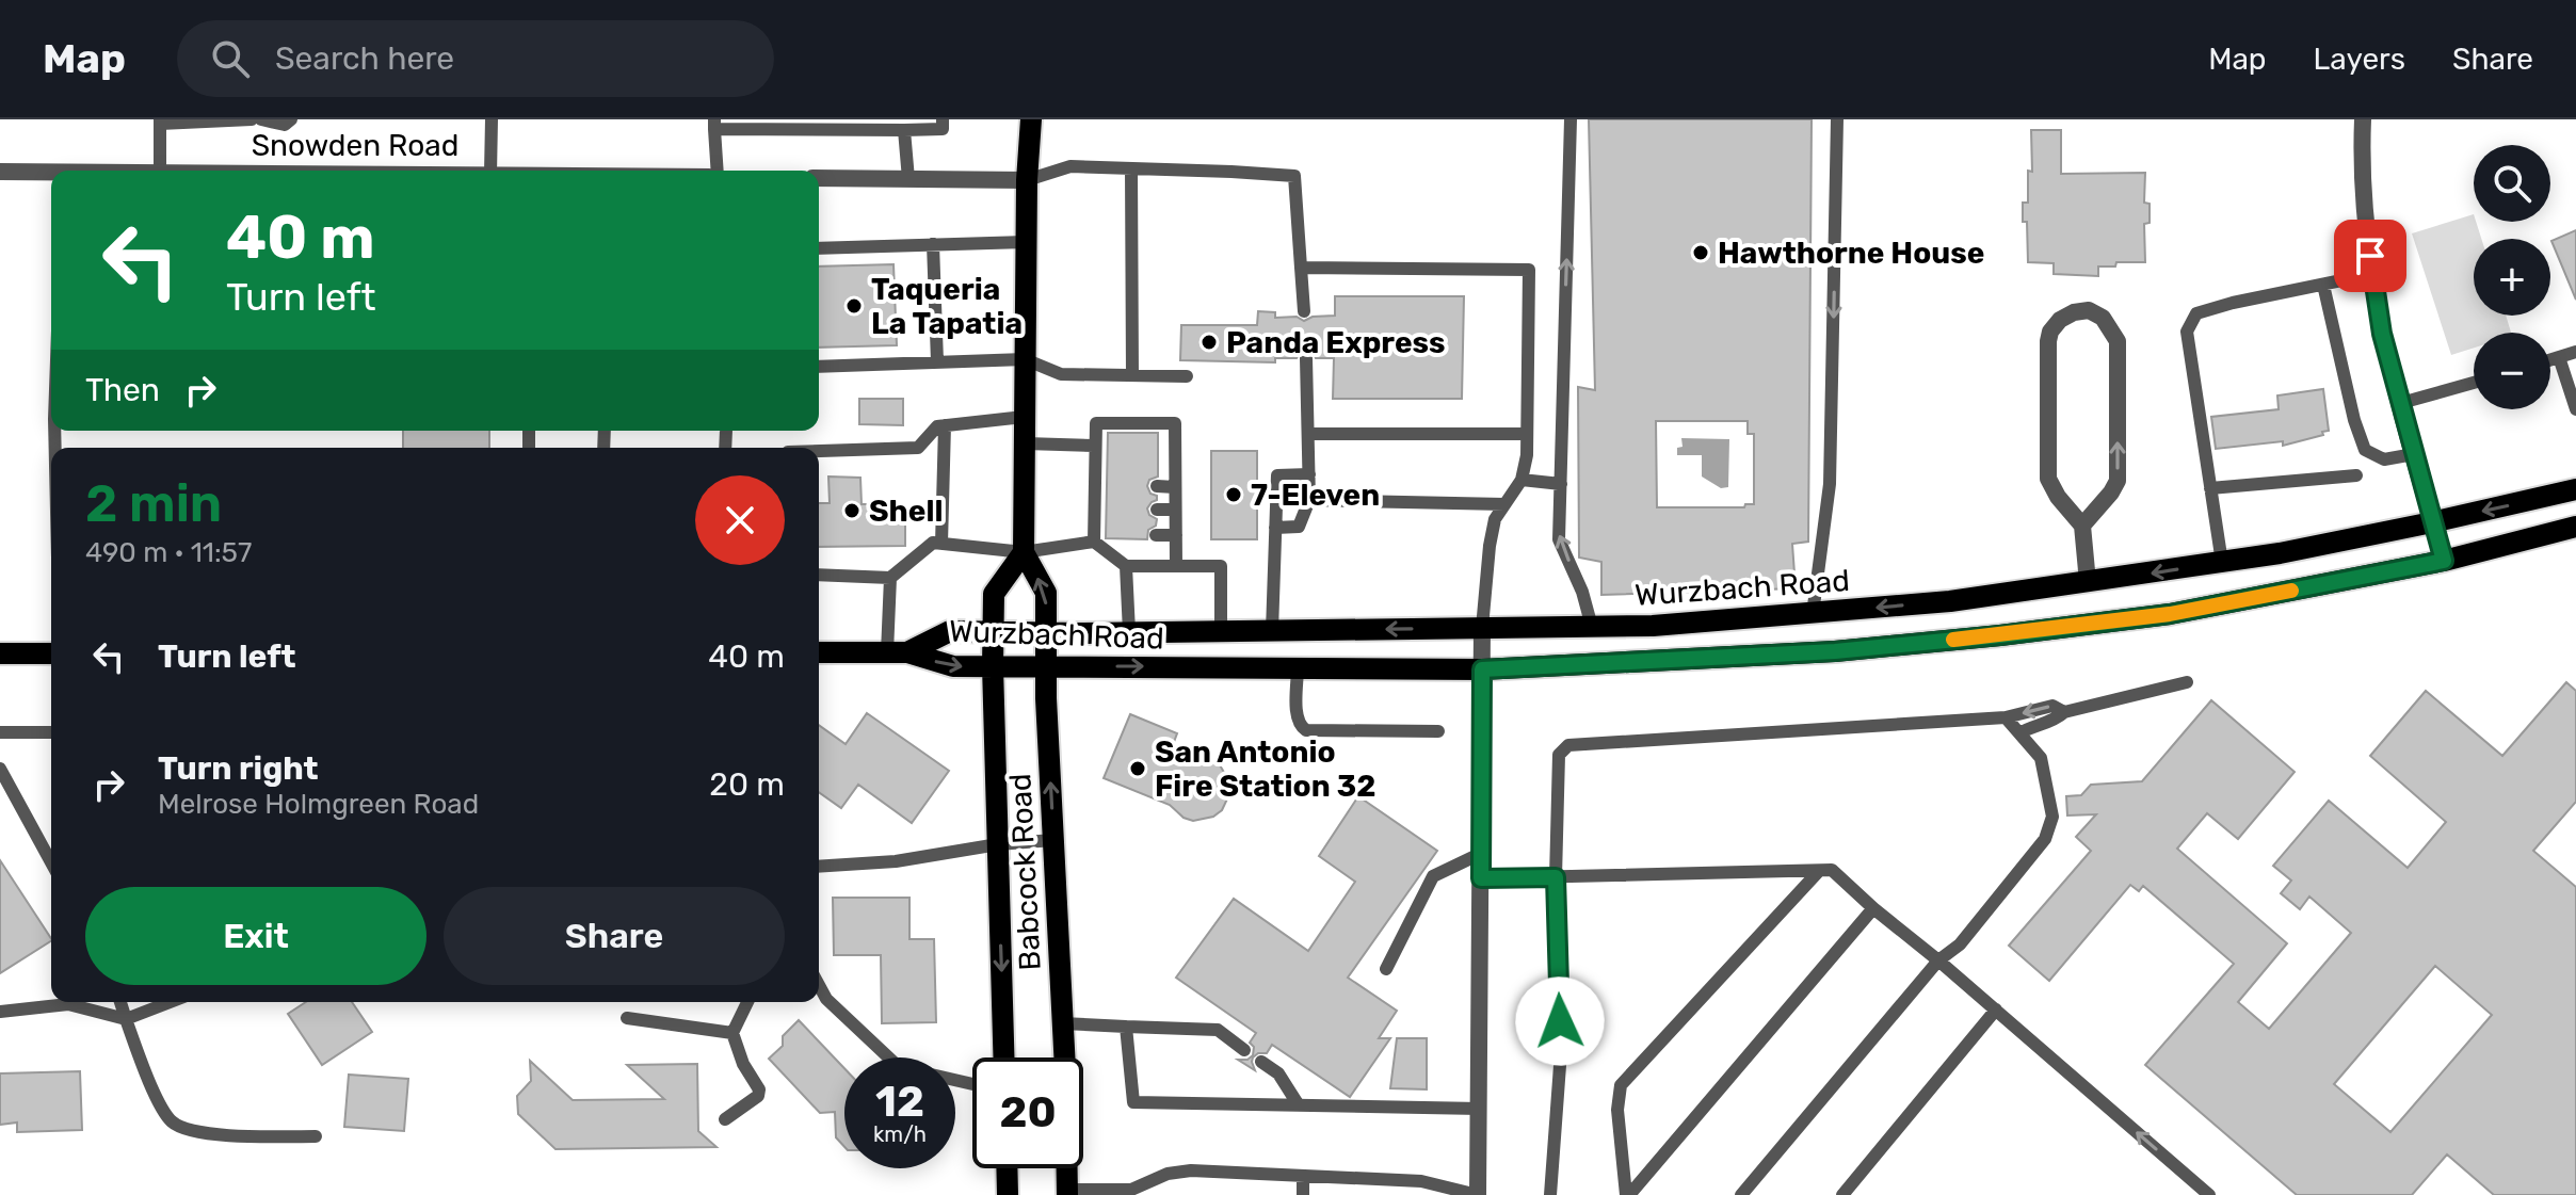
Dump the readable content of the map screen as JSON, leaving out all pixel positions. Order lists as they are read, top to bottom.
{
  "streets": {
    "main road": ["Wurzbach Road", "Babcock Road"],
    "street": ["Snowden Road"]
  },
  "crossings": [
    ["Wurzbach Road", "Babcock Road"]
  ],
  "places": [
    "Hawthorne House",
    "Taqueria La Tapatia",
    "Panda Express",
    "7-Eleven",
    "Shell",
    "San Antonio Fire Station 32"
  ],
  "page": {
    "header": "Map",
    "search": "Search here",
    "nav": ["Map", "Layers", "Share"],
    "map_buttons": ["+", "−"],
    "turn": ["40 m", "Turn left"],
    "then": "Then",
    "heading": ["2 min", "490 m · 11:57"],
    "list": [
      {
        "name": "Turn left",
        "value": "40 m"
      },
      {
        "name": "Turn right",
        "note": "Melrose Holmgreen Road",
        "value": "20 m"
      }
    ],
    "buttons": ["Exit", "Share"],
    "speed": "12 km/h",
    "limit": "20"
  }
}
